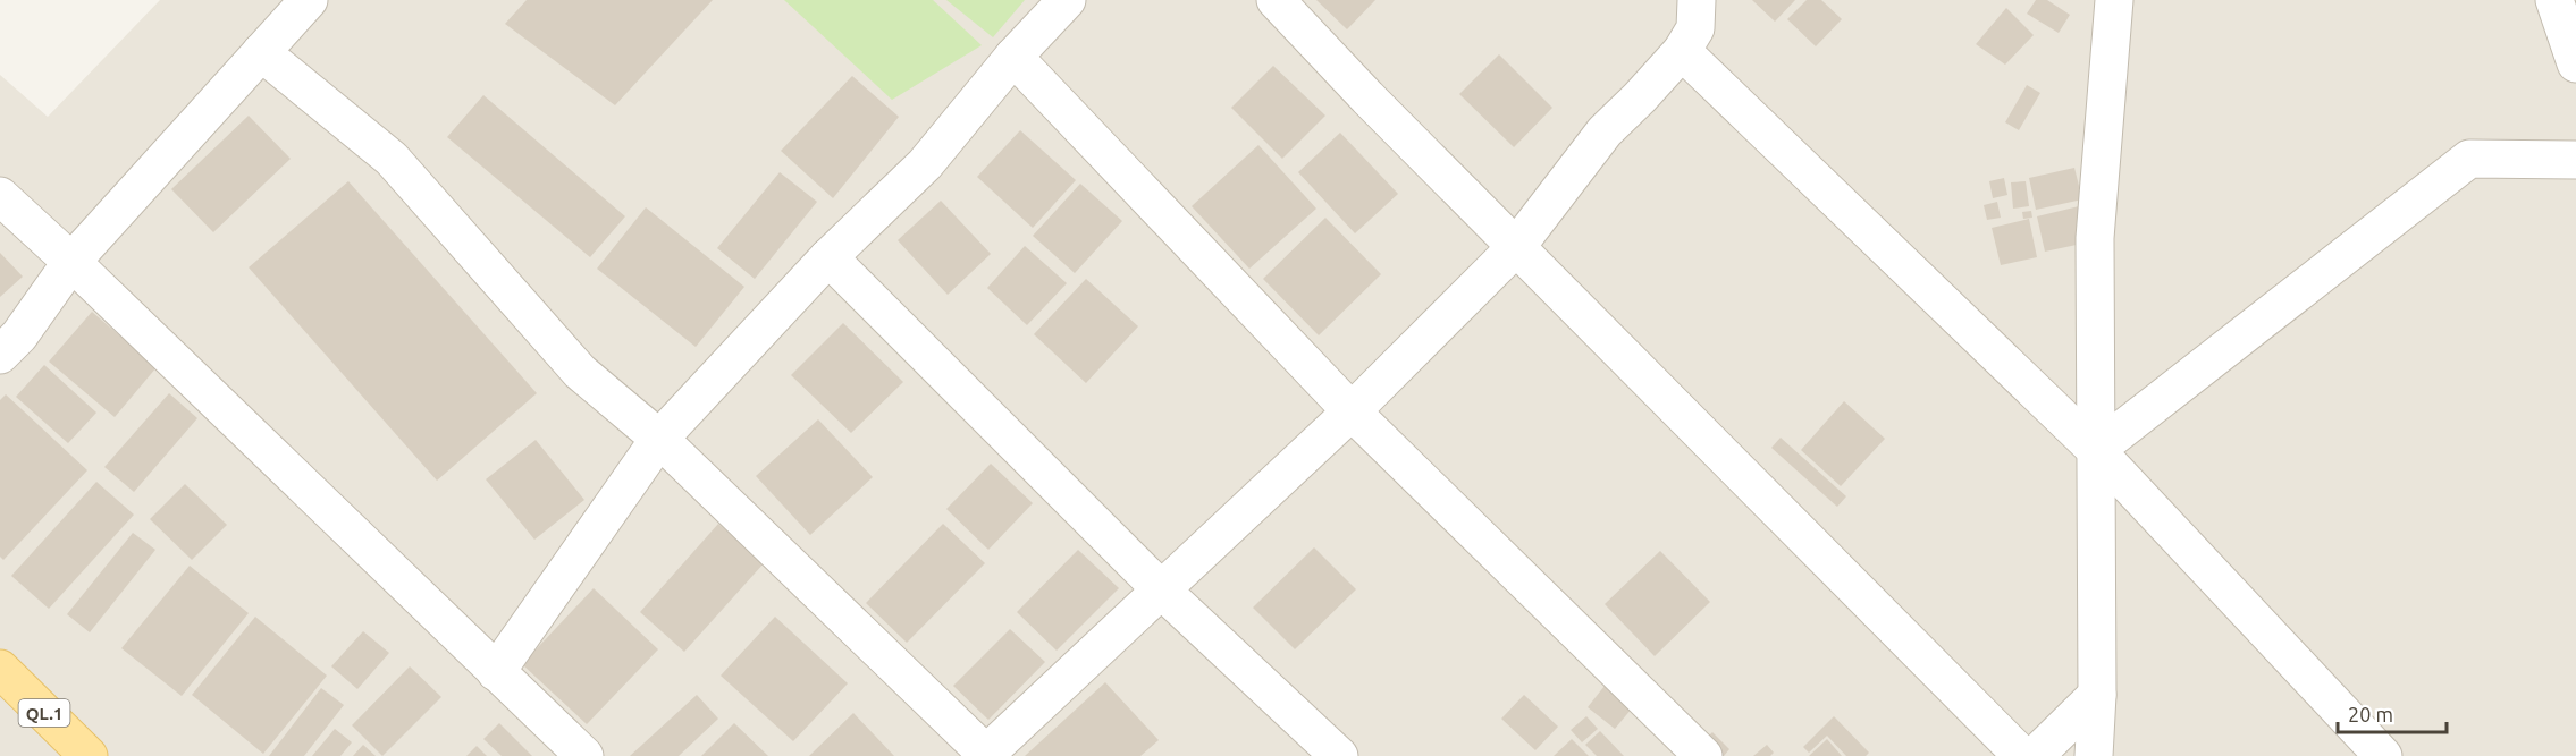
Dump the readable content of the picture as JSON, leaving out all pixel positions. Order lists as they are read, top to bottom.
{
  "streets": {
    "main road": ["QL.1"]
  },
  "scale_bar": "20 m"
}
